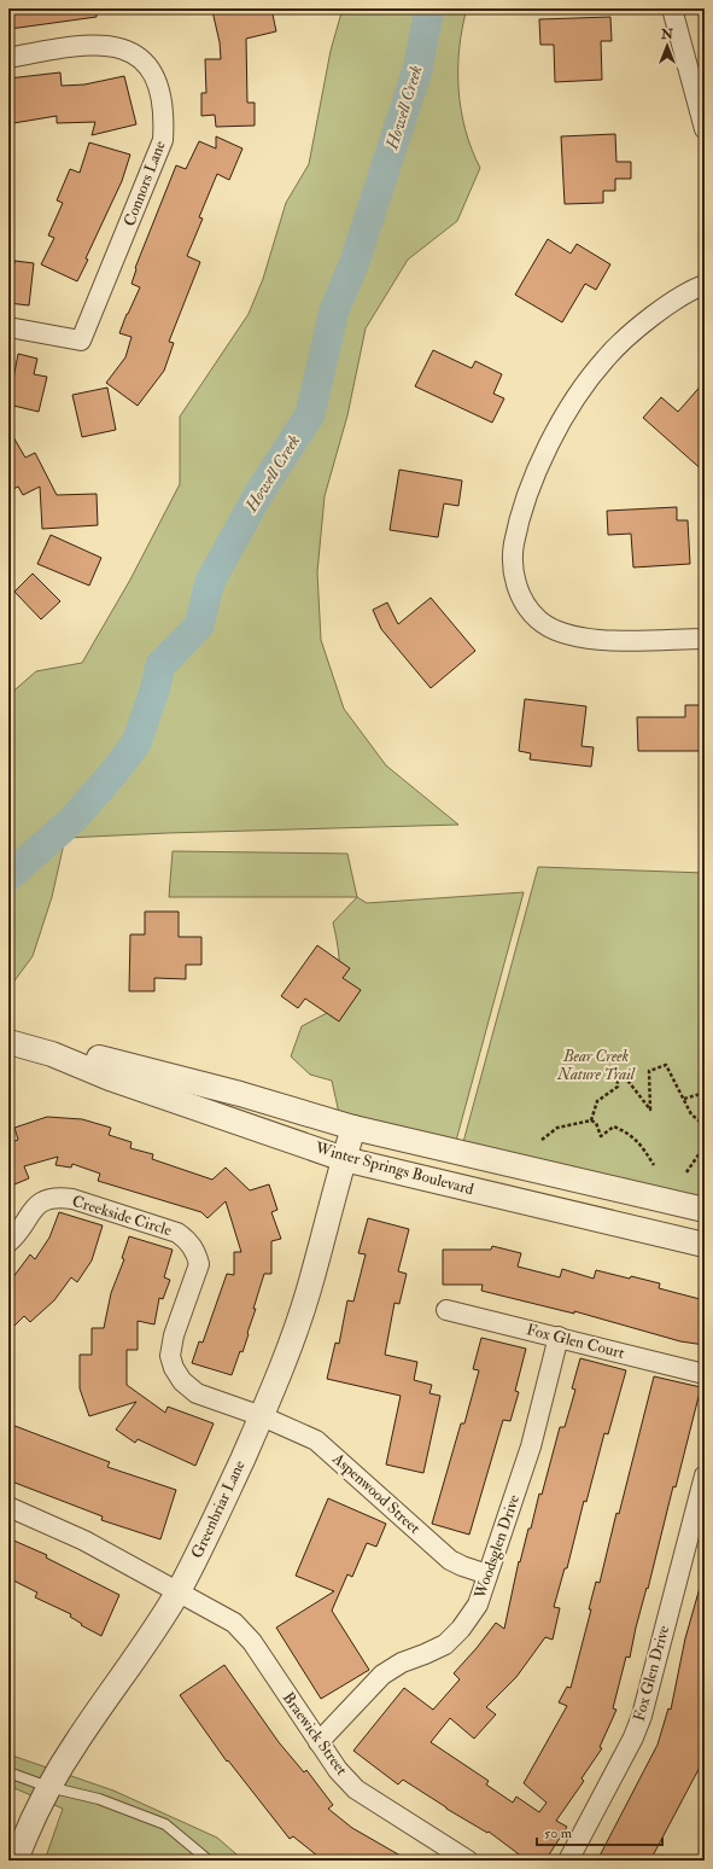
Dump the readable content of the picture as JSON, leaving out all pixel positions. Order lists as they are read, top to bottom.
{
  "streets": {
    "street": [
      "Connors Lane",
      "Winter Springs Boulevard",
      "Creekside Circle",
      "Fox Glen Court",
      "Aspenwood Street",
      "Greenbriar Lane",
      "Woodsglen Drive",
      "Fox Glen Drive",
      "Braewick Street"
    ]
  },
  "crossings": [
    ["Winter Springs Boulevard", "Greenbriar Lane"],
    ["Creekside Circle", "Aspenwood Street"],
    ["Creekside Circle", "Greenbriar Lane"],
    ["Fox Glen Court", "Woodsglen Drive"],
    ["Aspenwood Street", "Greenbriar Lane"],
    ["Aspenwood Street", "Woodsglen Drive"],
    ["Greenbriar Lane", "Braewick Street"],
    ["Woodsglen Drive", "Braewick Street"]
  ],
  "water": ["Howell Creek"],
  "parks": ["Bear Creek Nature Trail"],
  "scale_bar": "50 m",
  "north": "top"
}
